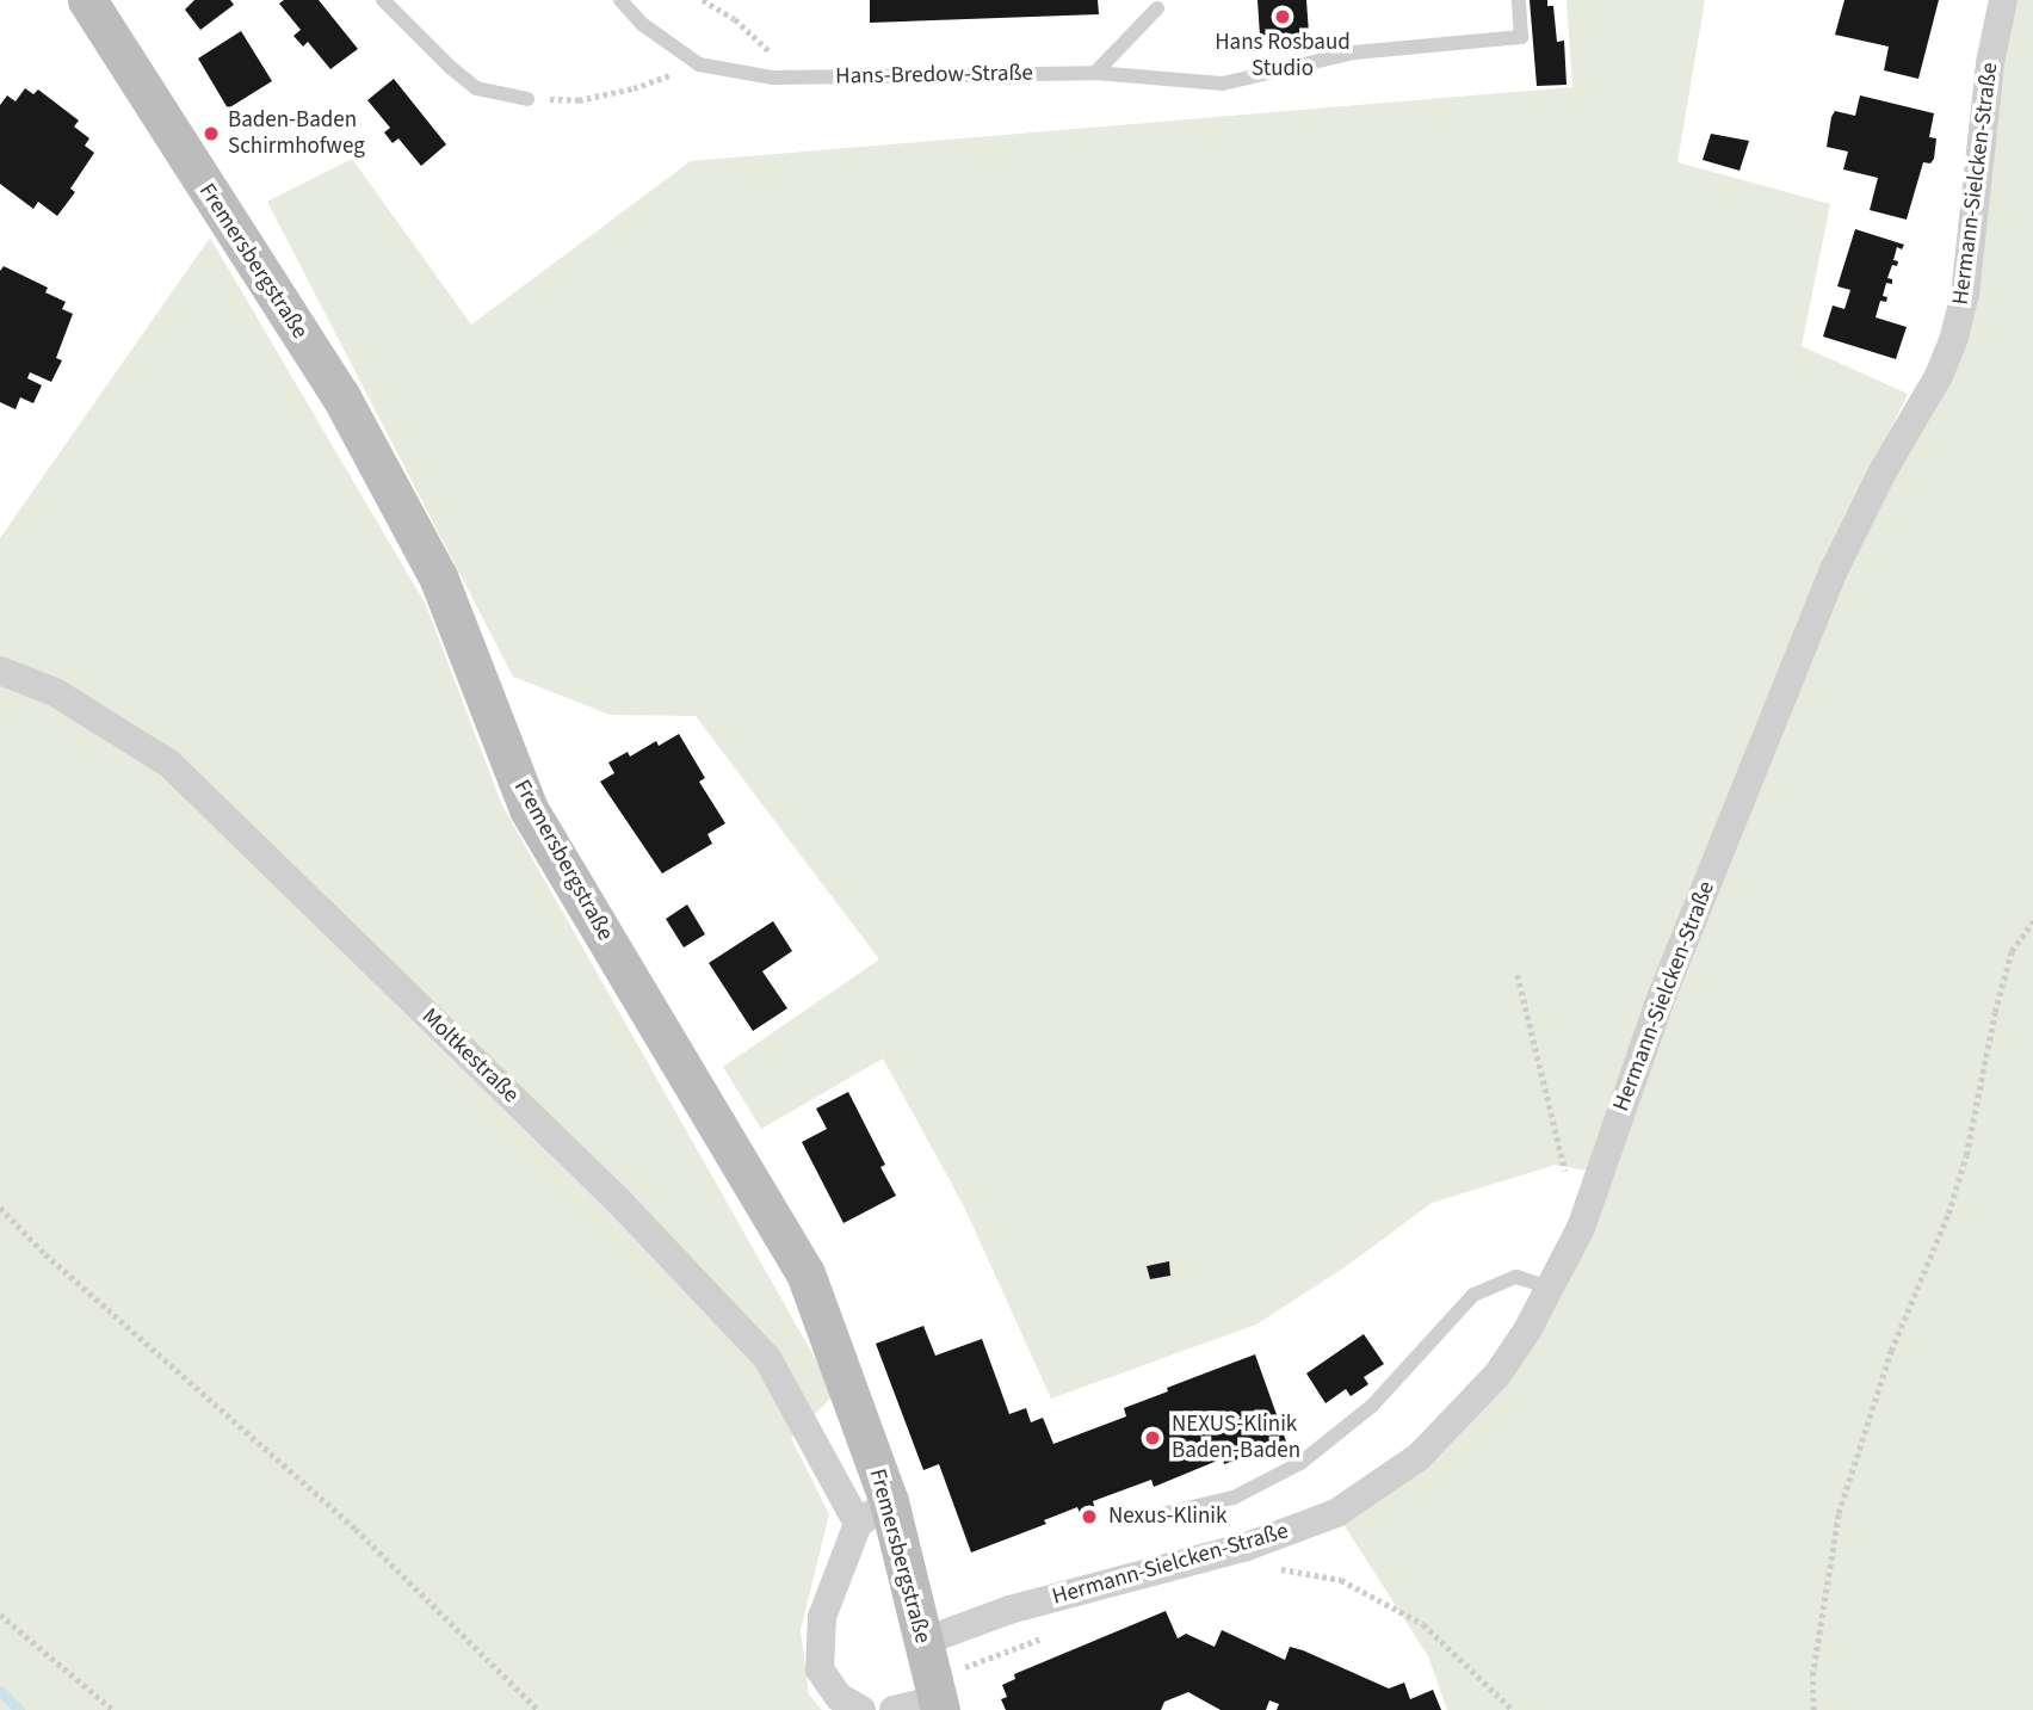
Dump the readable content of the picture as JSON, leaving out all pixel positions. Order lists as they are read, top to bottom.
{
  "streets": {
    "main road": ["Fremersbergstraße"],
    "street": ["Hermann-Sielcken-Straße", "Moltkestraße"],
    "lane": ["Hans-Bredow-Straße"]
  },
  "crossings": [
    ["Hermann-Sielcken-Straße", "Fremersbergstraße"]
  ],
  "places": [
    "Hans Rosbaud Studio",
    "Baden-Baden Schirmhofweg",
    "NEXUS-Klinik Baden-Baden",
    "Nexus-Klinik"
  ]
}
